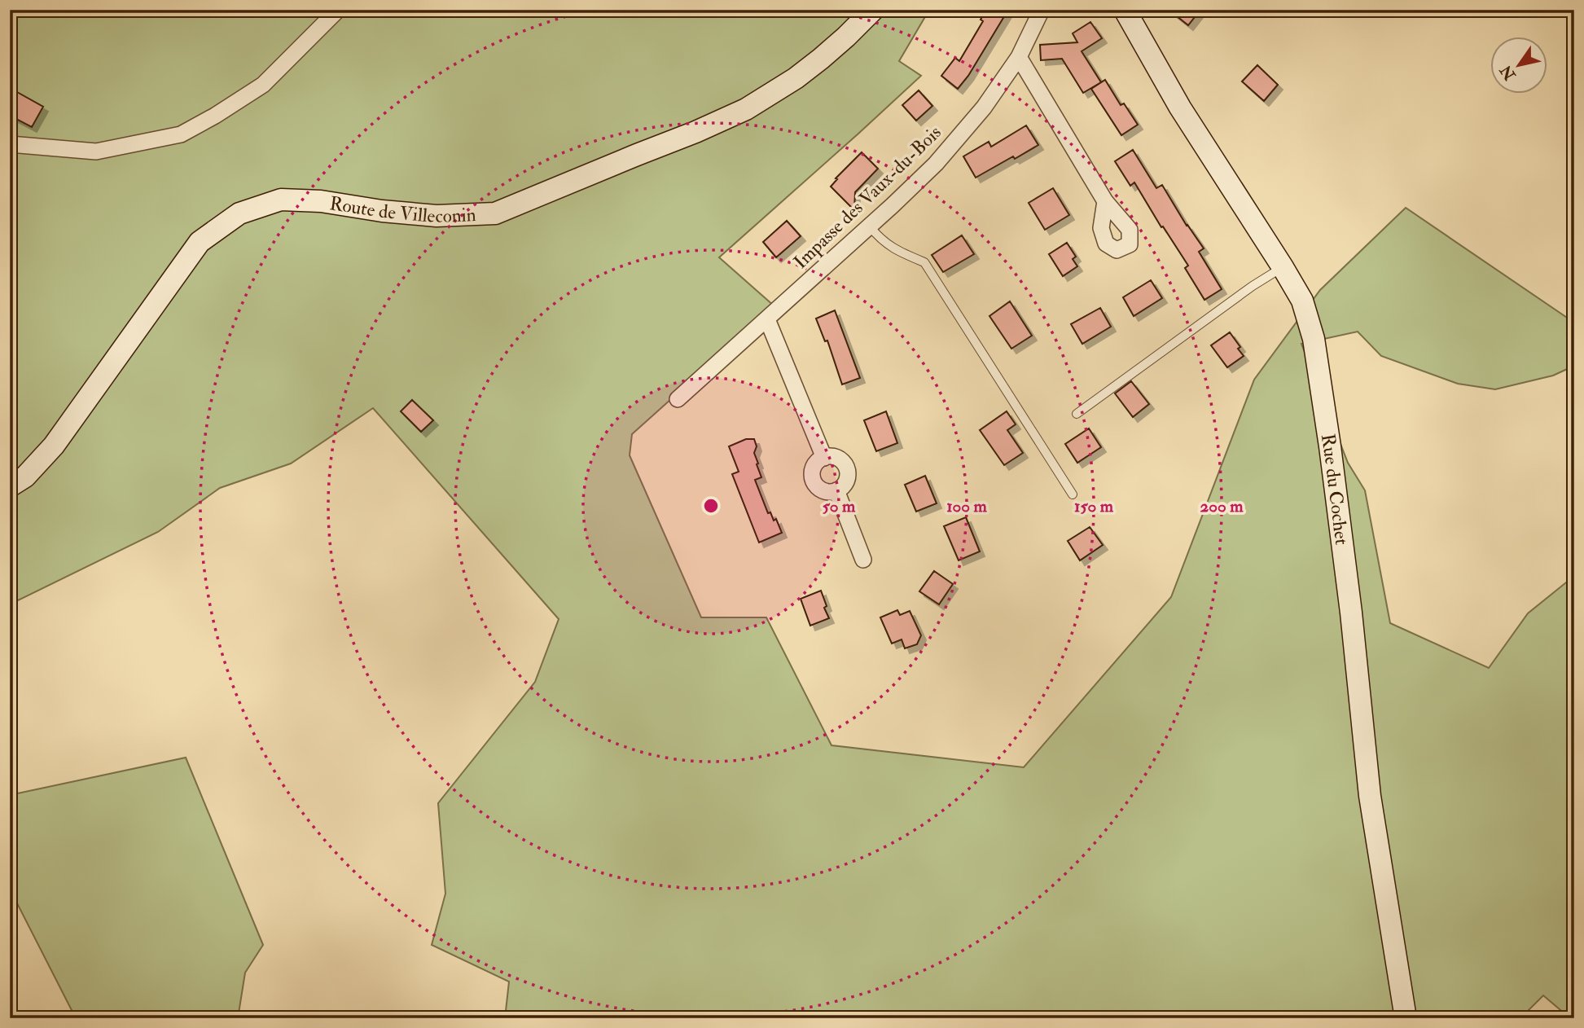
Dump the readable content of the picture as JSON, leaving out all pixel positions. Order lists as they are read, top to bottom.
{
  "streets": {
    "street": ["Impasse des Vaux-du-Bois", "Route de Villeconin", "Rue du Cochet"]
  },
  "north": "bottom left",
  "rings": [
    "50 m",
    "100 m",
    "150 m",
    "200 m"
  ]
}
